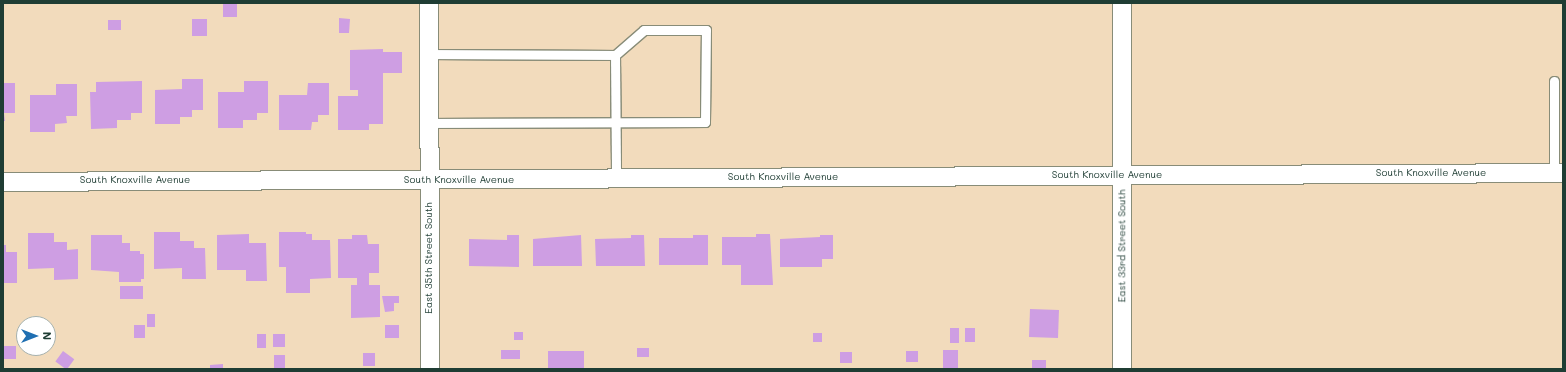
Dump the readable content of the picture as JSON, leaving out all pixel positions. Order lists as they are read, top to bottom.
{
  "streets": {
    "street": ["South Knoxville Avenue", "East 33rd Street South", "East 35th Street South"]
  },
  "crossings": [
    ["South Knoxville Avenue", "East 33rd Street South"],
    ["South Knoxville Avenue", "East 35th Street South"]
  ],
  "north": "right"
}
